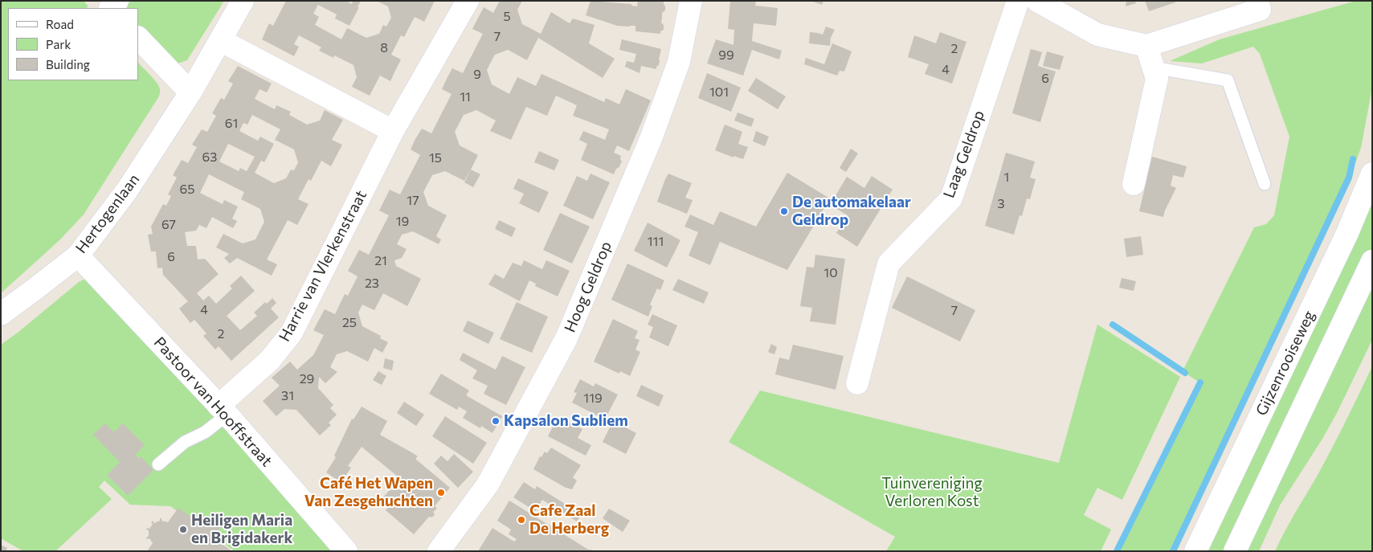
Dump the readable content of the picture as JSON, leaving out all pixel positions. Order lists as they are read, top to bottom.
{
  "streets": {
    "street": [
      "Laag Geldrop",
      "Hertogenlaan",
      "Harrie van Vlerkenstraat",
      "Hoog Geldrop",
      "Gijzenrooiseweg",
      "Pastoor van Hooffstraat"
    ]
  },
  "crossings": [
    ["Hertogenlaan", "Pastoor van Hooffstraat"],
    ["Harrie van Vlerkenstraat", "Pastoor van Hooffstraat"]
  ],
  "parks": ["Tuinvereniging Verloren Kost"],
  "places": [
    "De automakelaar Geldrop",
    "Kapsalon Subliem",
    "Café Het Wapen Van Zesgehuchten",
    "Cafe Zaal De Herberg",
    "Heiligen Maria en Brigidakerk"
  ],
  "house_numbers": [
    "5",
    "7",
    "8",
    "2",
    "99",
    "4",
    "9",
    "6",
    "101",
    "11",
    "61",
    "63",
    "15",
    "1",
    "65",
    "17",
    "3",
    "19",
    "67",
    "111",
    "6",
    "21",
    "10",
    "23",
    "4",
    "7",
    "25",
    "2",
    "29",
    "31",
    "119"
  ],
  "legend": ["Road", "Park", "Building"]
}
